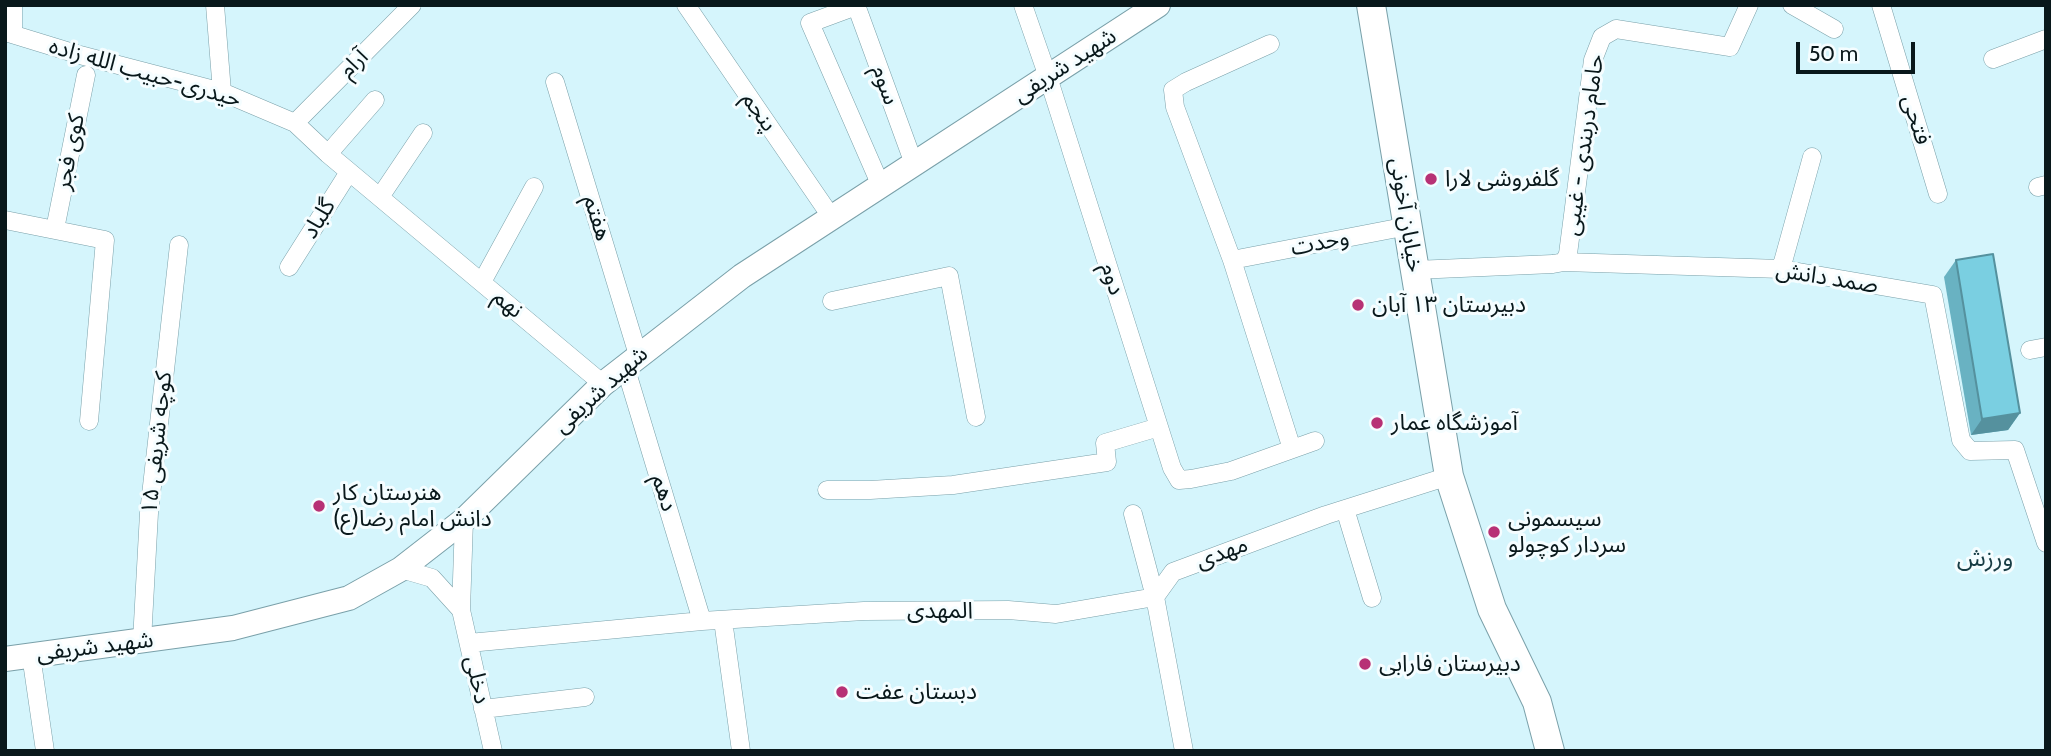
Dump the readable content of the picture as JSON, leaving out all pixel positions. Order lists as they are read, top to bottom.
{
  "streets": {
    "main road": ["شهید شریفی", "خیابان آخونی"],
    "street": [
      "آرام",
      "حیدری-حبیب الله زاده",
      "سوم",
      "پنجم",
      "فتحی",
      "حامام دربندی - غیبی",
      "کوی فجر",
      "هفتم",
      "گلباد",
      "وحدت",
      "صمد دانش",
      "دوم",
      "نهم",
      "کوچه شریفی ۱۵",
      "دهم",
      "مهدی",
      "المهدی",
      "دخلی"
    ]
  },
  "crossings": [
    ["آرام", "حیدری-حبیب الله زاده"],
    ["شهید شریفی", "سوم"],
    ["شهید شریفی", "پنجم"],
    ["شهید شریفی", "هفتم"],
    ["شهید شریفی", "دوم"],
    ["شهید شریفی", "نهم"],
    ["شهید شریفی", "کوچه شریفی ۱۵"],
    ["شهید شریفی", "دهم"],
    ["حیدری-حبیب الله زاده", "گلباد"],
    ["حیدری-حبیب الله زاده", "نهم"],
    ["حامام دربندی - غیبی", "صمد دانش"],
    ["خیابان آخونی", "وحدت"],
    ["خیابان آخونی", "صمد دانش"],
    ["خیابان آخونی", "مهدی"],
    ["هفتم", "دهم"],
    ["دهم", "المهدی"],
    ["مهدی", "المهدی"],
    ["المهدی", "دخلی"]
  ],
  "districts": ["ورزش"],
  "places": [
    "گلفروشی لارا",
    "دبیرستان ۱۳ آبان",
    "آموزشگاه عمار",
    "هنرستان کار دانش امام رضا(ع)",
    "سیسمونی سردار کوچولو",
    "دبیرستان فارابی",
    "دبستان عفت"
  ],
  "scale_bar": "50 m"
}
